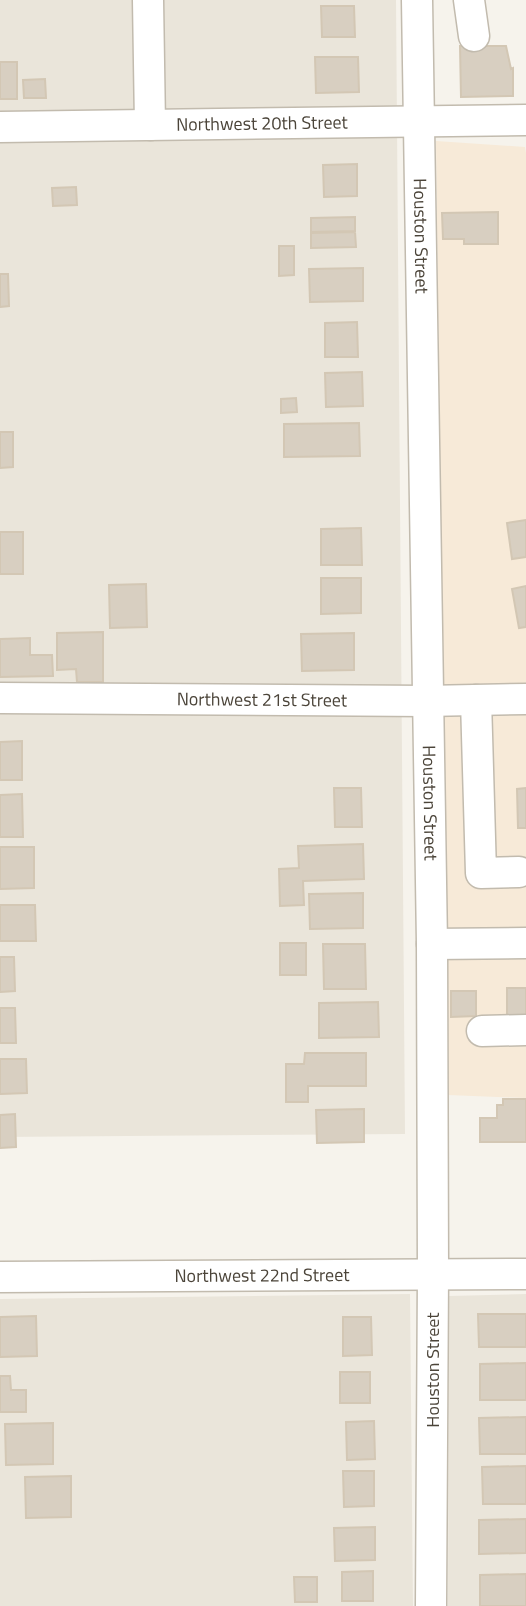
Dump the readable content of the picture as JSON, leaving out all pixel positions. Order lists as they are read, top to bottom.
{
  "streets": {
    "street": [
      "Northwest 20th Street",
      "Houston Street",
      "Northwest 21st Street",
      "Northwest 22nd Street"
    ]
  },
  "crossings": [
    ["Northwest 20th Street", "Houston Street"],
    ["Houston Street", "Northwest 21st Street"],
    ["Houston Street", "Northwest 22nd Street"]
  ]
}
